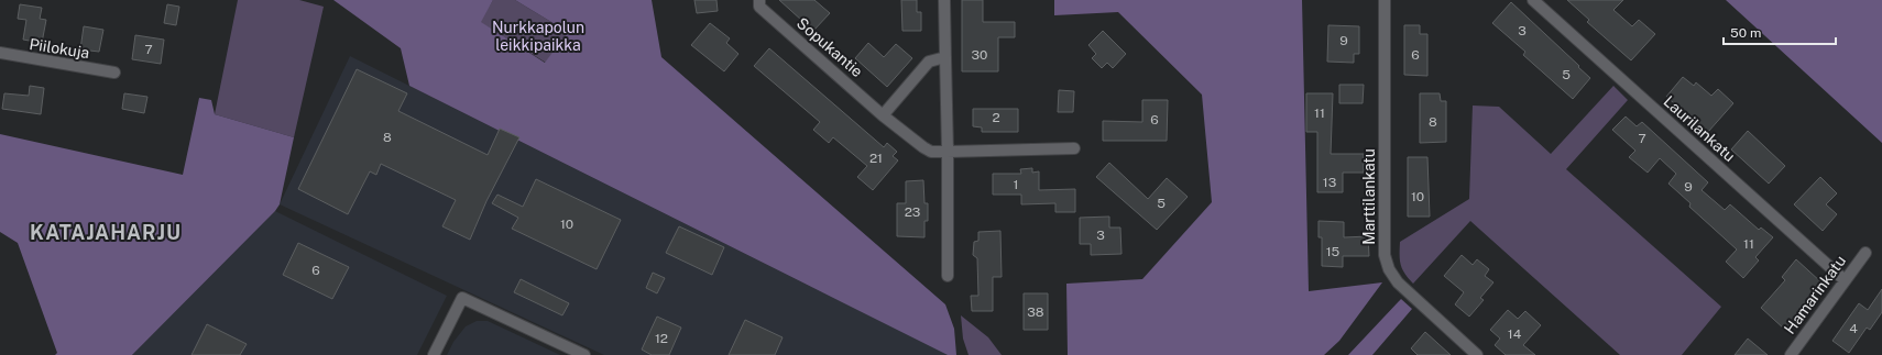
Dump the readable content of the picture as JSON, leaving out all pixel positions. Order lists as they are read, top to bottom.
{
  "streets": {
    "street": [
      "Sopukantie",
      "Piilokuja",
      "Laurilankatu",
      "Marttilankatu",
      "Hamarinkatu"
    ]
  },
  "crossings": [
    ["Laurilankatu", "Hamarinkatu"]
  ],
  "districts": ["KATAJAHARJU"],
  "parks": ["Nurkkapolun leikkipaikka"],
  "house_numbers": [
    "3",
    "9",
    "7",
    "30",
    "6",
    "5",
    "11",
    "2",
    "6",
    "8",
    "8",
    "7",
    "21",
    "13",
    "1",
    "9",
    "10",
    "5",
    "23",
    "10",
    "3",
    "11",
    "15",
    "6",
    "38",
    "4",
    "14",
    "12"
  ],
  "scale_bar": "50 m"
}
